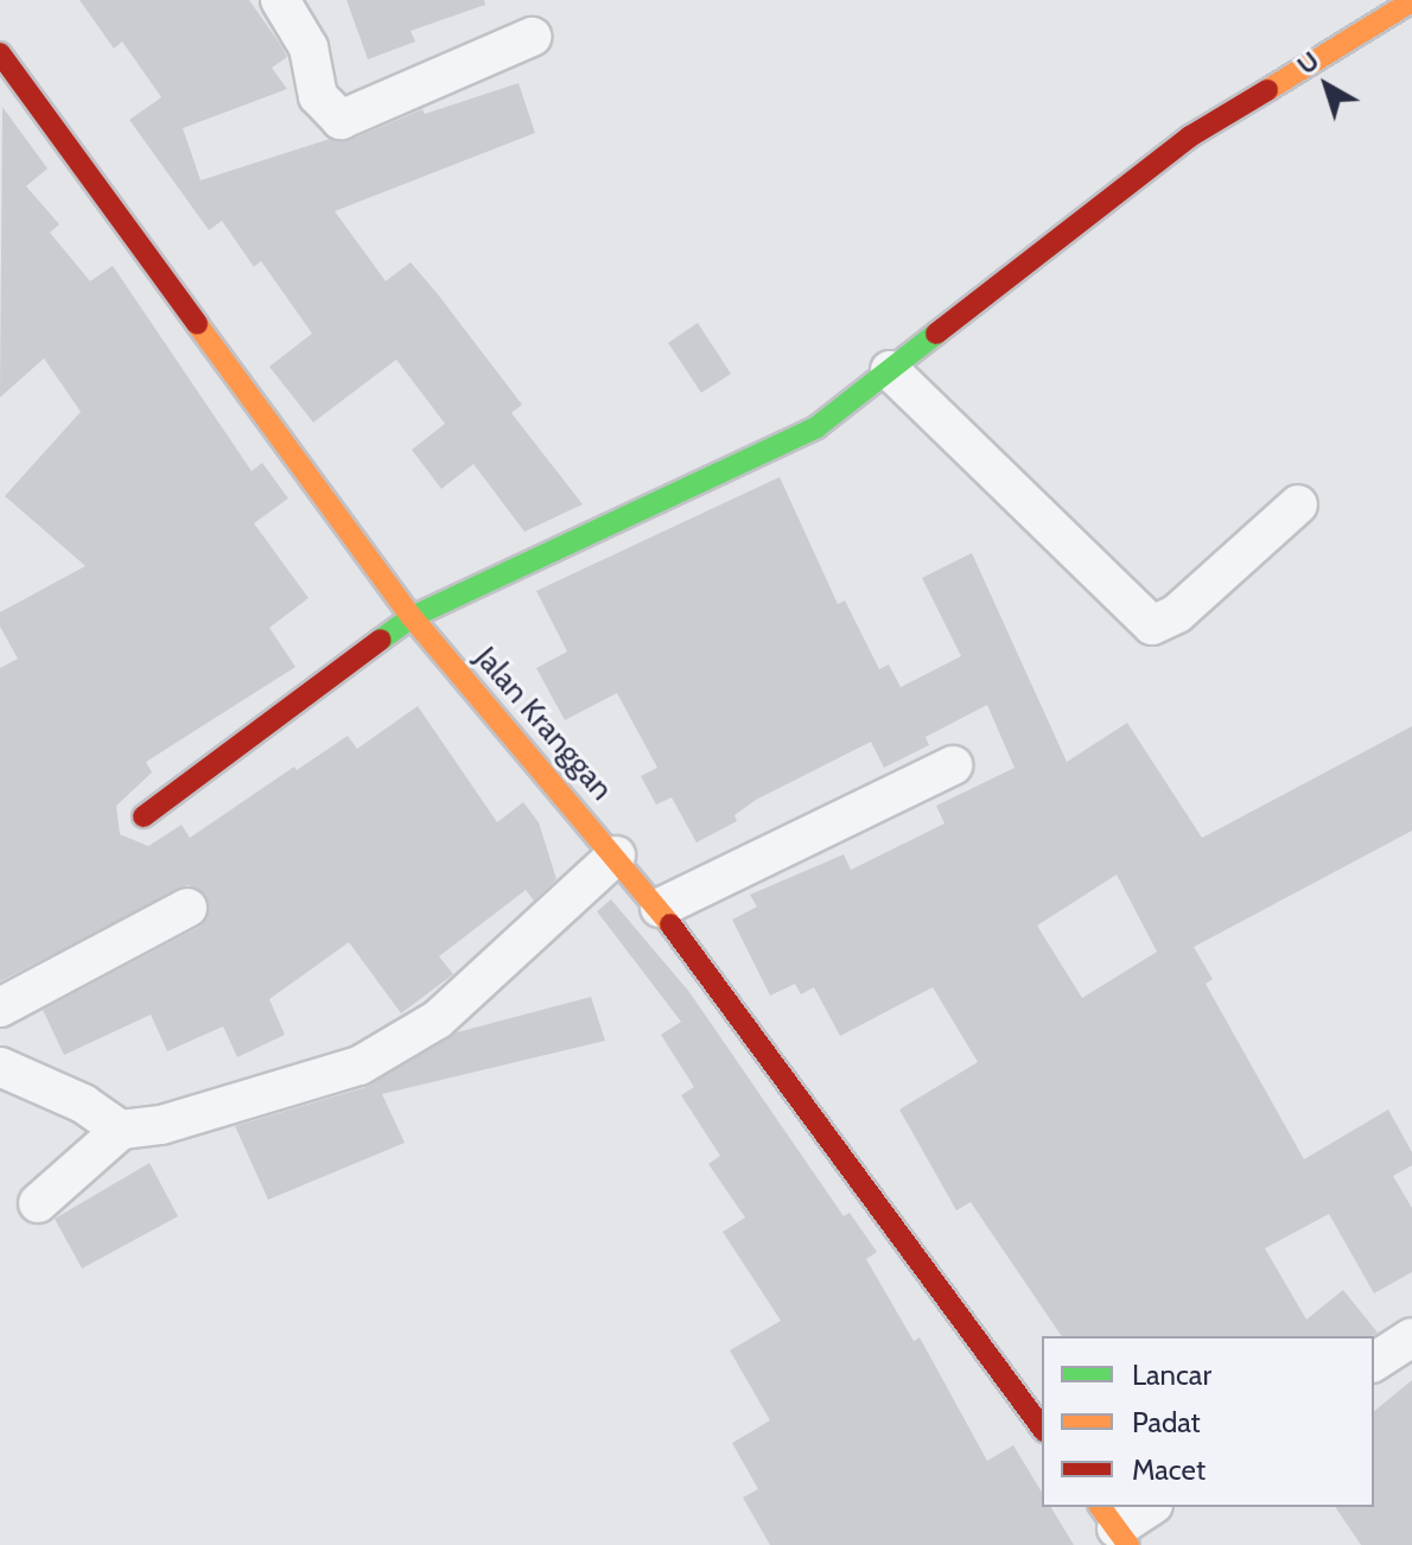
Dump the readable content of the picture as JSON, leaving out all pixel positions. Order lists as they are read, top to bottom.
{
  "streets": {
    "main road": ["Jalan Kranggan"]
  },
  "legend": ["Lancar", "Padat", "Macet"],
  "north": "top left"
}
